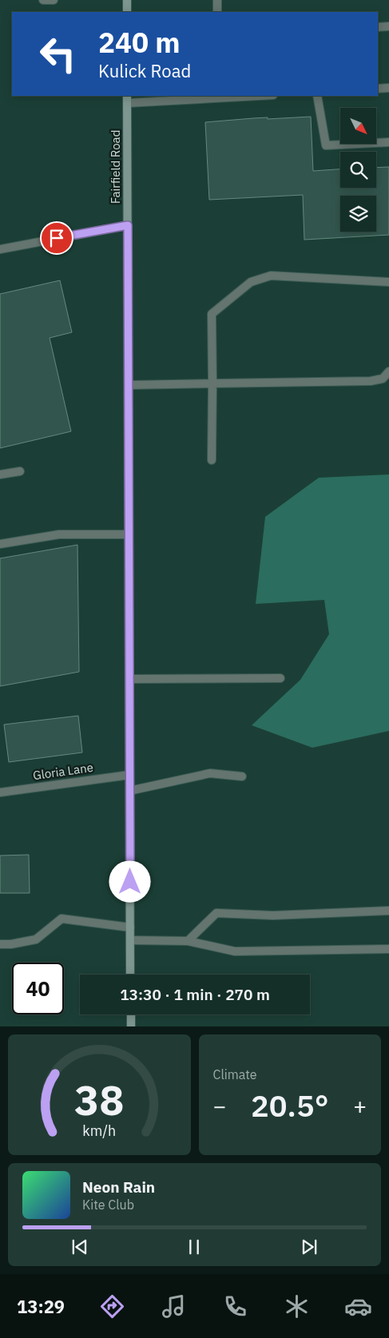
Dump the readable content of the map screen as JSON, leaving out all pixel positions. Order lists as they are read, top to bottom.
{
  "streets": {
    "street": ["Fairfield Road", "Gloria Lane"]
  },
  "crossings": [
    ["Fairfield Road", "Gloria Lane"]
  ],
  "north": "bottom right",
  "page": {
    "turn": ["240 m", "Kulick Road"],
    "limit": "40",
    "trip": "13:30 · 1 min · 270 m",
    "tile": "Climate",
    "heat": ["−", "20.5°", "+"],
    "song": ["Neon Rain", "Kite Club"],
    "tabs": "13:29",
    "gauge": ["38", "km/h"]
  }
}
